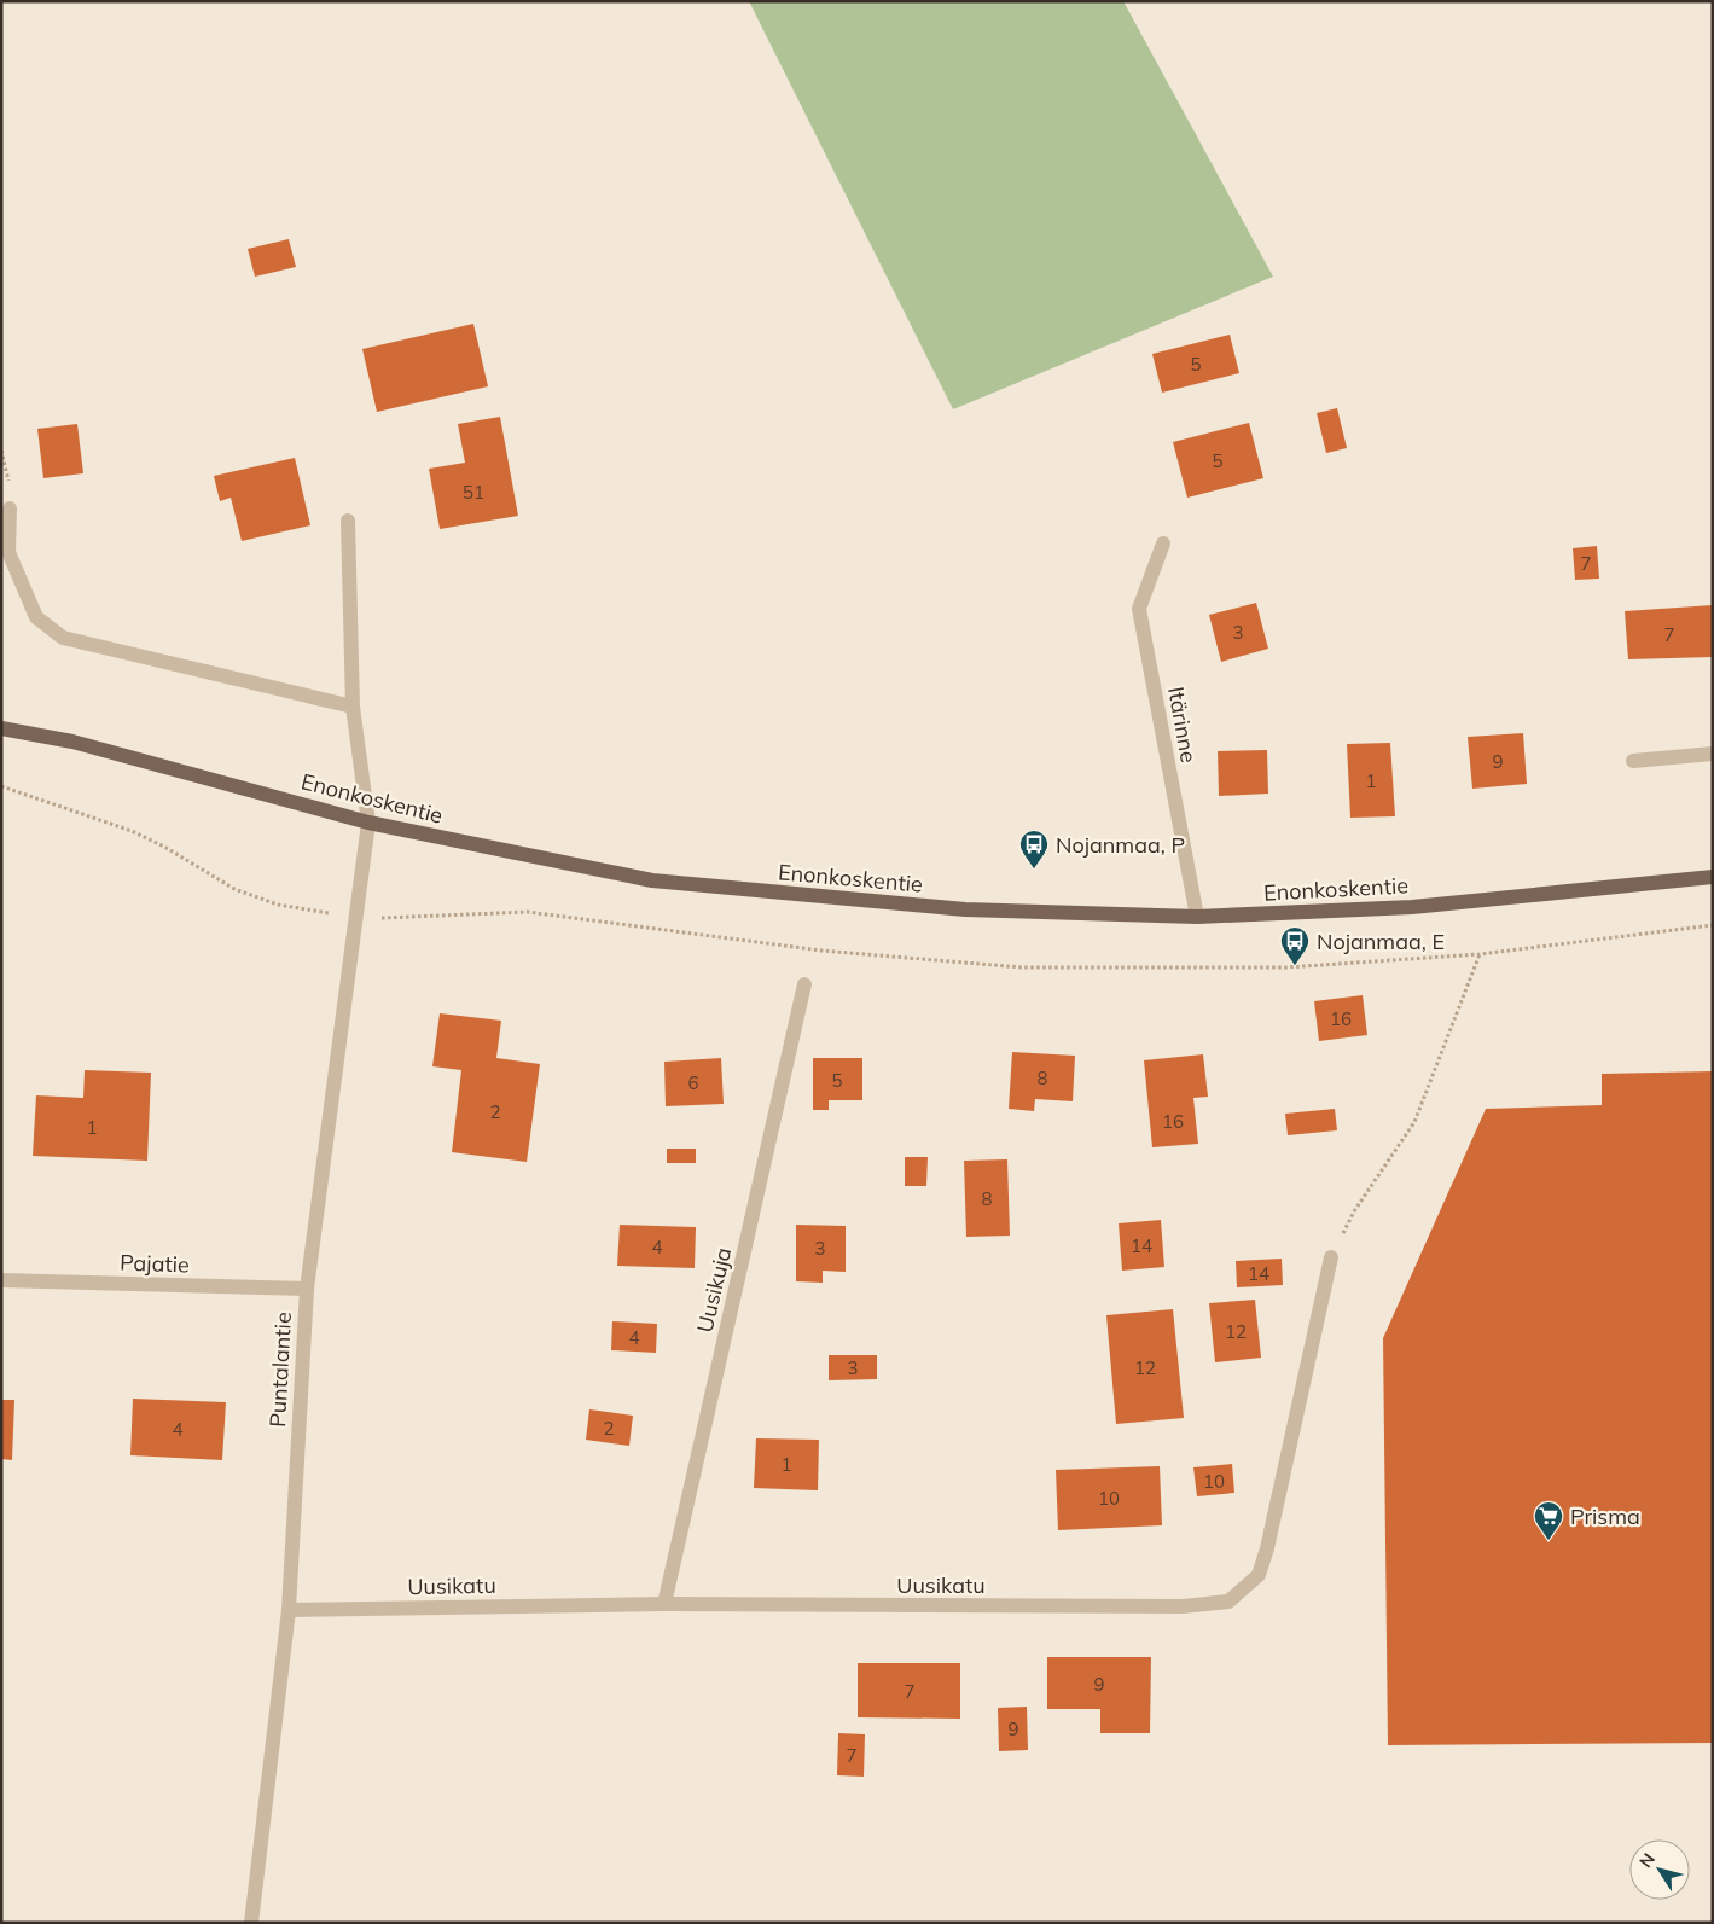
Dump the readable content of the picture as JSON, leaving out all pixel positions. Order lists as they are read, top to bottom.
{
  "streets": {
    "main road": ["Enonkoskentie"],
    "street": [
      "Itärinne",
      "Pajatie",
      "Uusikuja",
      "Puntalantie",
      "Uusikatu"
    ]
  },
  "crossings": [
    ["Itärinne", "Enonkoskentie"],
    ["Enonkoskentie", "Puntalantie"],
    ["Pajatie", "Puntalantie"],
    ["Uusikuja", "Uusikatu"],
    ["Puntalantie", "Uusikatu"]
  ],
  "places": {
    "bus stop": ["Nojanmaa, P", "Nojanmaa, E"],
    "supermarket": ["Prisma"]
  },
  "house_numbers": [
    "5",
    "5",
    "51",
    "7",
    "3",
    "7",
    "9",
    "1",
    "16",
    "8",
    "5",
    "6",
    "2",
    "16",
    "1",
    "8",
    "14",
    "4",
    "3",
    "14",
    "12",
    "4",
    "3",
    "12",
    "2",
    "4",
    "1",
    "10",
    "10",
    "9",
    "7",
    "9",
    "7"
  ],
  "north": "top left"
}
